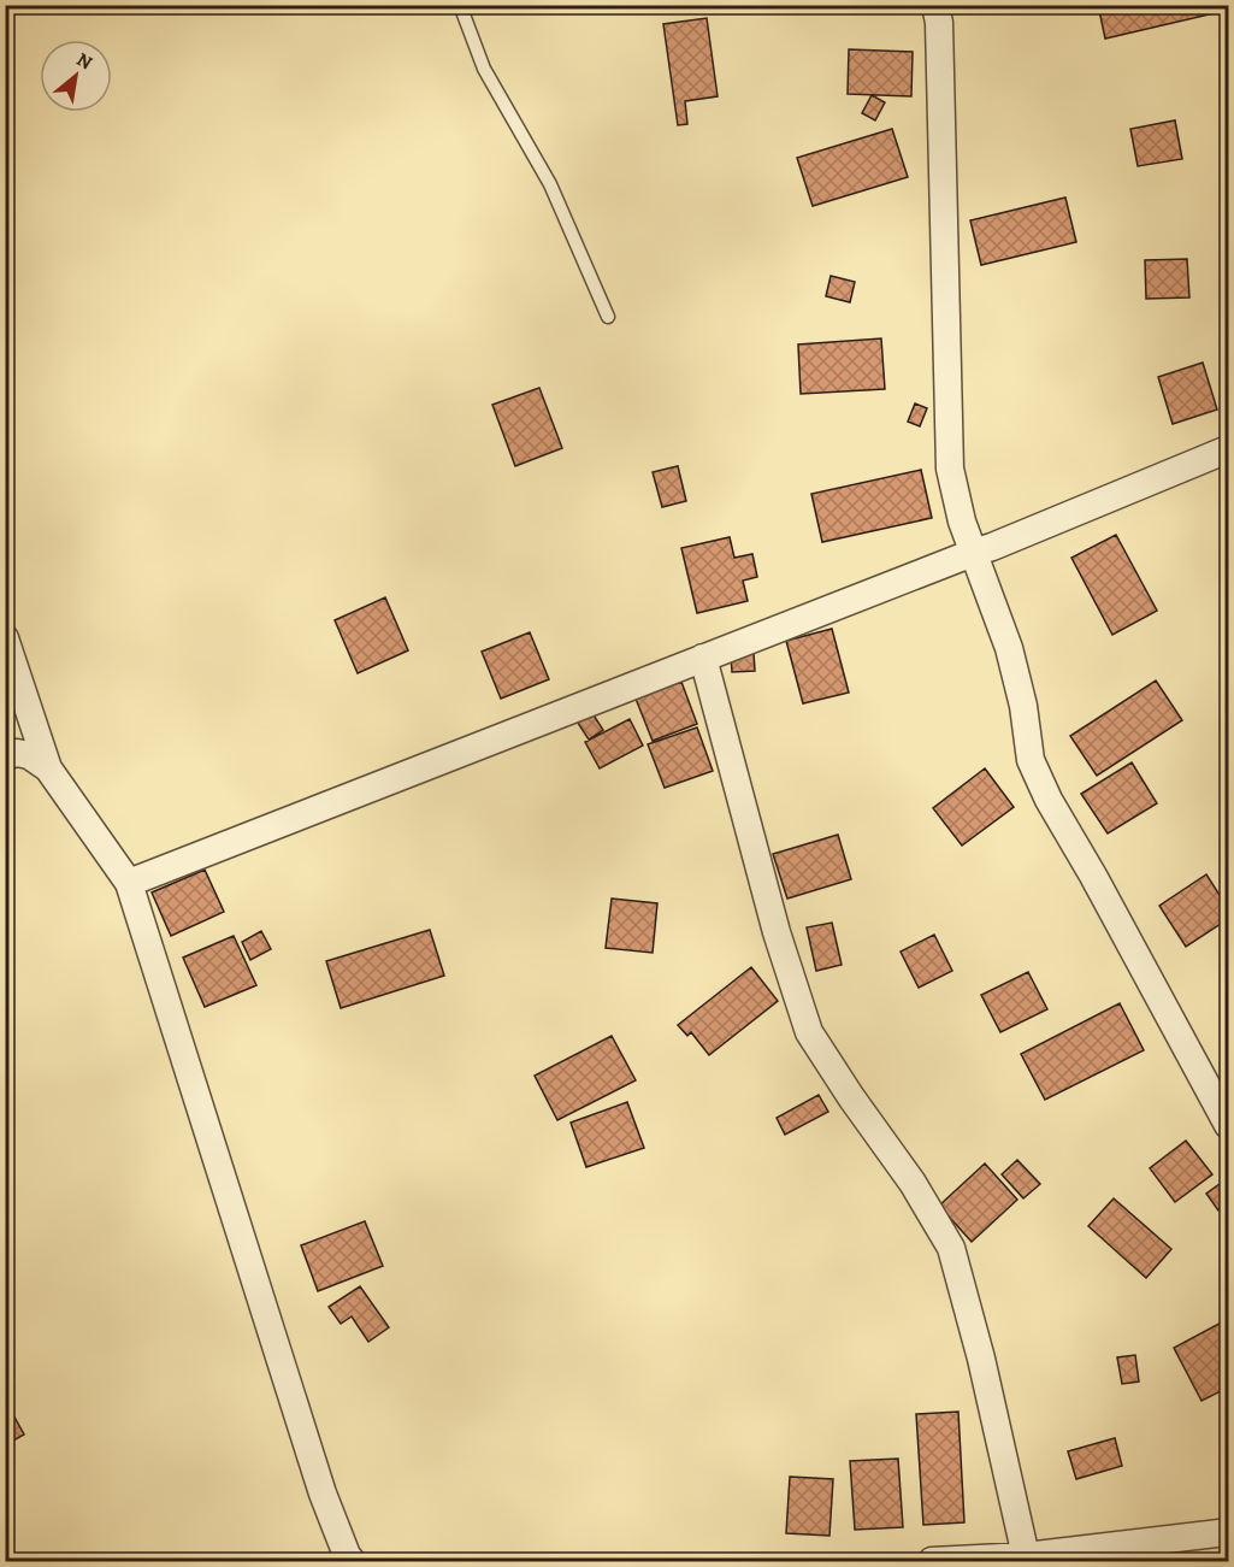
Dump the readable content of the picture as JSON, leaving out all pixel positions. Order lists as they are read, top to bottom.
{
  "north": "top right"
}
